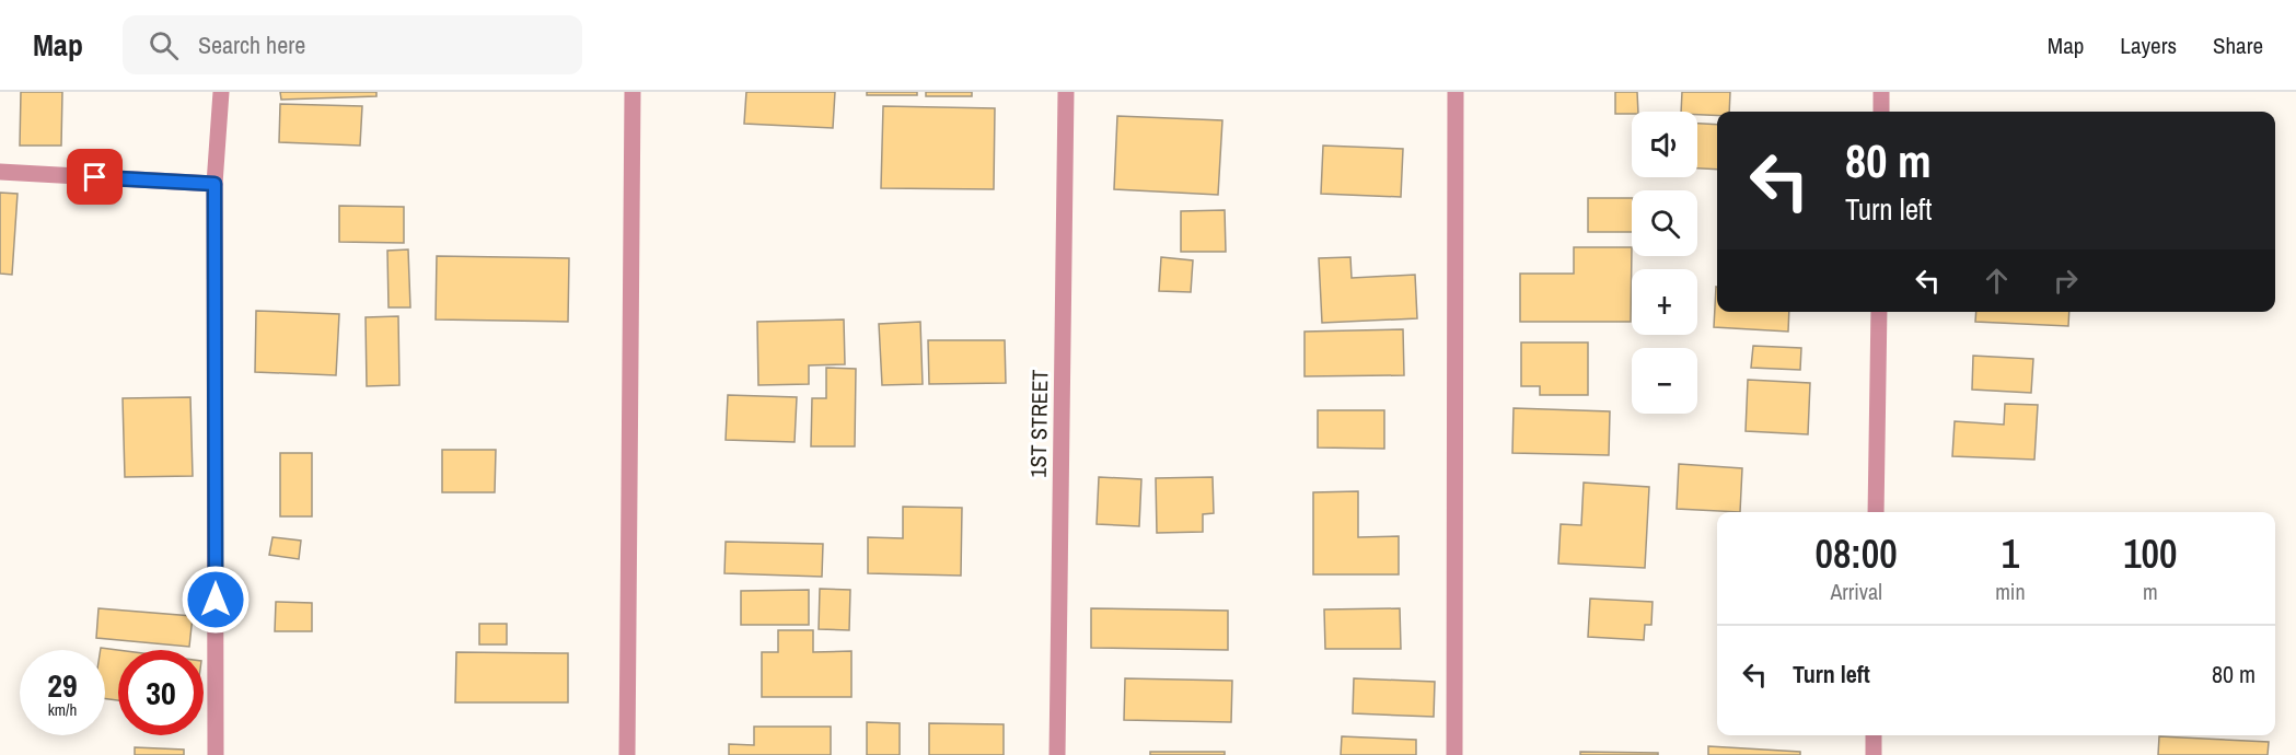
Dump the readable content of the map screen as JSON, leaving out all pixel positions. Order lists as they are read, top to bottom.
{
  "streets": {
    "street": ["1ST STREET"]
  },
  "page": {
    "header": "Map",
    "search": "Search here",
    "nav": ["Map", "Layers", "Share"],
    "map_buttons": ["+", "−"],
    "turn": ["80 m", "Turn left"],
    "eta": [
      "08:00",
      "Arrival",
      "1",
      "min",
      "100",
      "m"
    ],
    "list": [
      {
        "name": "Turn left",
        "value": "80 m"
      }
    ],
    "speed": "29 km/h",
    "limit": "30"
  }
}
